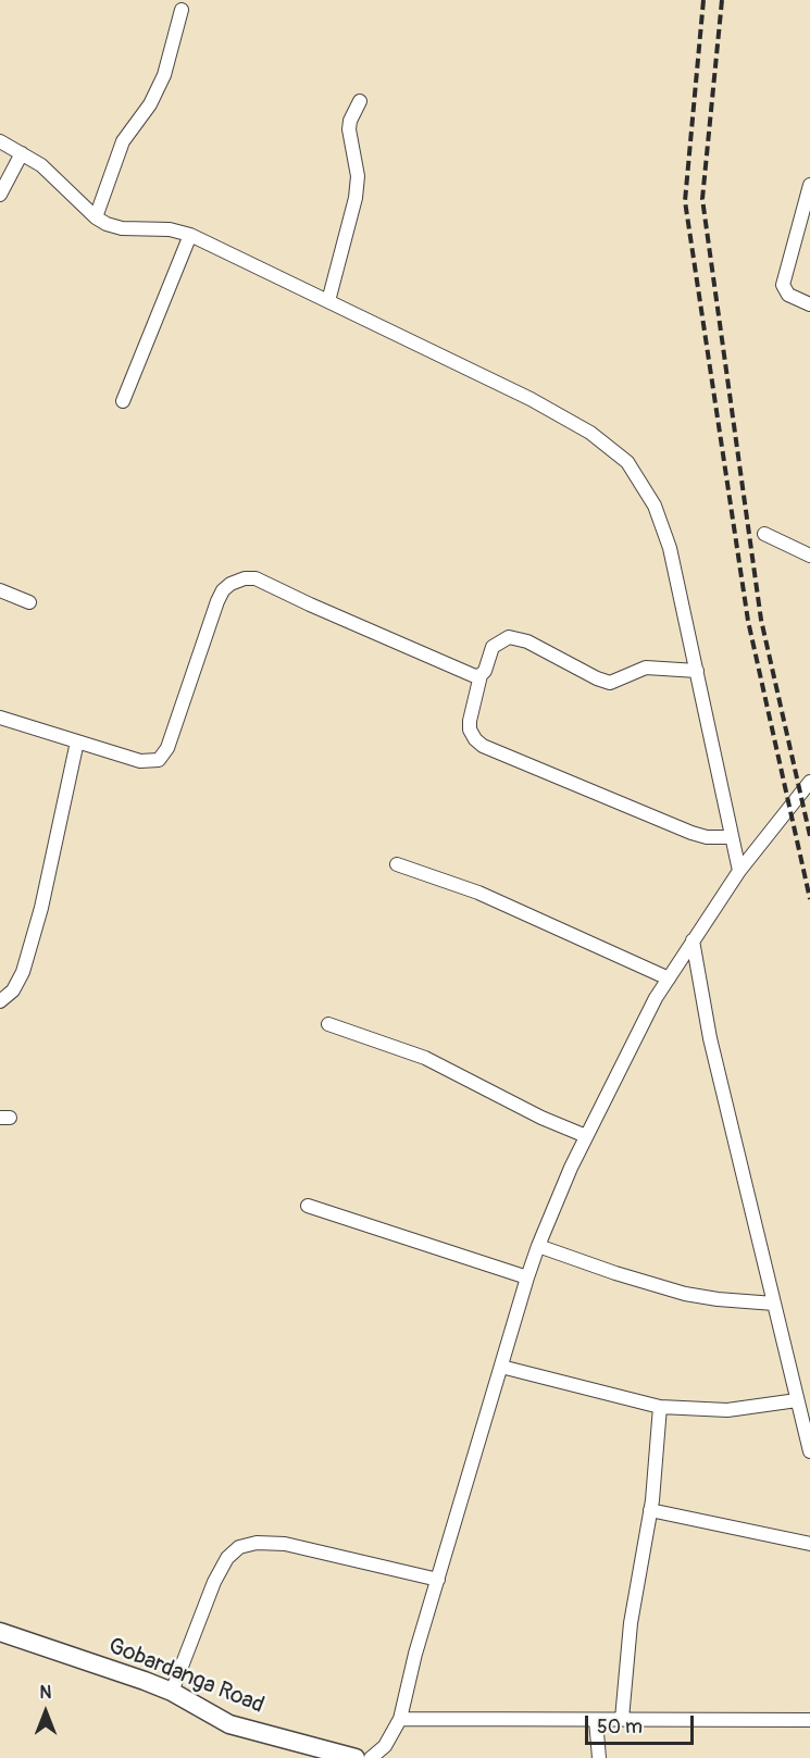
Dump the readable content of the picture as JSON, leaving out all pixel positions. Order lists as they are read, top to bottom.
{
  "streets": {
    "main road": ["Gobardanga Road"]
  },
  "scale_bar": "50 m",
  "north": "top"
}
